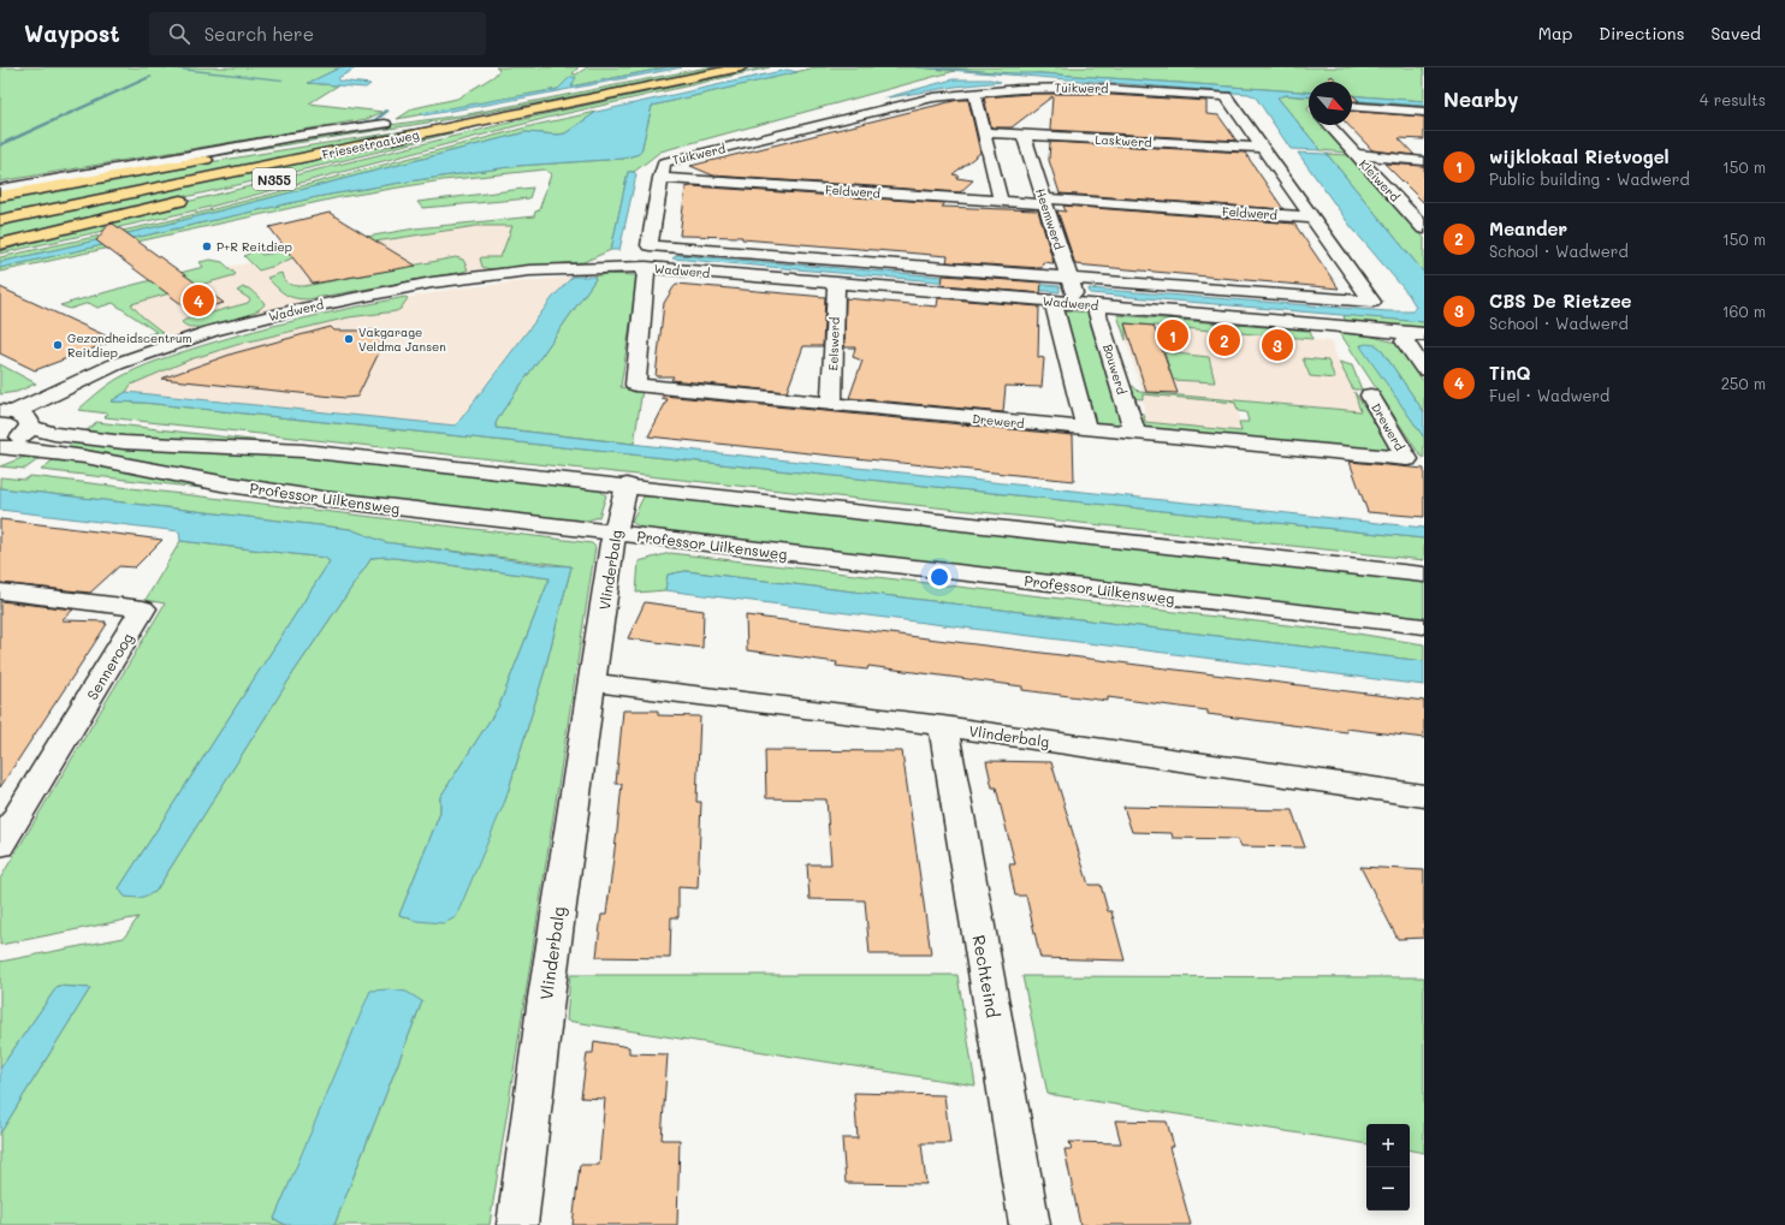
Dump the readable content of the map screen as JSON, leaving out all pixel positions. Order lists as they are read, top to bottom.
{
  "streets": {
    "main road": ["Friesestraatweg", "N355"],
    "street": [
      "Tuikwerd",
      "Laskwerd",
      "Kleiwerd",
      "Feldwerd",
      "Heemwerd",
      "Wadwerd",
      "Eelswerd",
      "Bouwerd",
      "Drewerd",
      "Professor Uilkensweg",
      "Vlinderbalg",
      "Senneroog",
      "Rechteind"
    ]
  },
  "crossings": [
    ["Tuikwerd", "Laskwerd"],
    ["Tuikwerd", "Feldwerd"],
    ["Tuikwerd", "Heemwerd"],
    ["Laskwerd", "Heemwerd"],
    ["Friesestraatweg", "N355"],
    ["Feldwerd", "Heemwerd"],
    ["Heemwerd", "Wadwerd"],
    ["Heemwerd", "Bouwerd"],
    ["Wadwerd", "Eelswerd"],
    ["Wadwerd", "Bouwerd"],
    ["Wadwerd", "Drewerd"],
    ["Wadwerd", "Professor Uilkensweg"],
    ["Eelswerd", "Drewerd"],
    ["Bouwerd", "Drewerd"],
    ["Professor Uilkensweg", "Vlinderbalg"],
    ["Vlinderbalg", "Rechteind"]
  ],
  "places": ["P+R Reitdiep", "Vakgarage Veldma Jansen", "Gezondheidscentrum Reitdiep"],
  "north": "bottom right",
  "page": {
    "header": "Waypost",
    "search": "Search here",
    "nav": ["Map", "Directions", "Saved"],
    "heading": ["Nearby", "4 results"],
    "list": [
      {
        "mark": "1",
        "name": "wijklokaal Rietvogel",
        "note": "Public building · Wadwerd",
        "value": "150 m"
      },
      {
        "mark": "2",
        "name": "Meander",
        "note": "School · Wadwerd",
        "value": "150 m"
      },
      {
        "mark": "3",
        "name": "CBS De Rietzee",
        "note": "School · Wadwerd",
        "value": "160 m"
      },
      {
        "mark": "4",
        "name": "TinQ",
        "note": "Fuel · Wadwerd",
        "value": "250 m"
      }
    ],
    "pins": [
      "4",
      "1",
      "2",
      "3"
    ],
    "map_buttons": ["+", "−"]
  }
}
